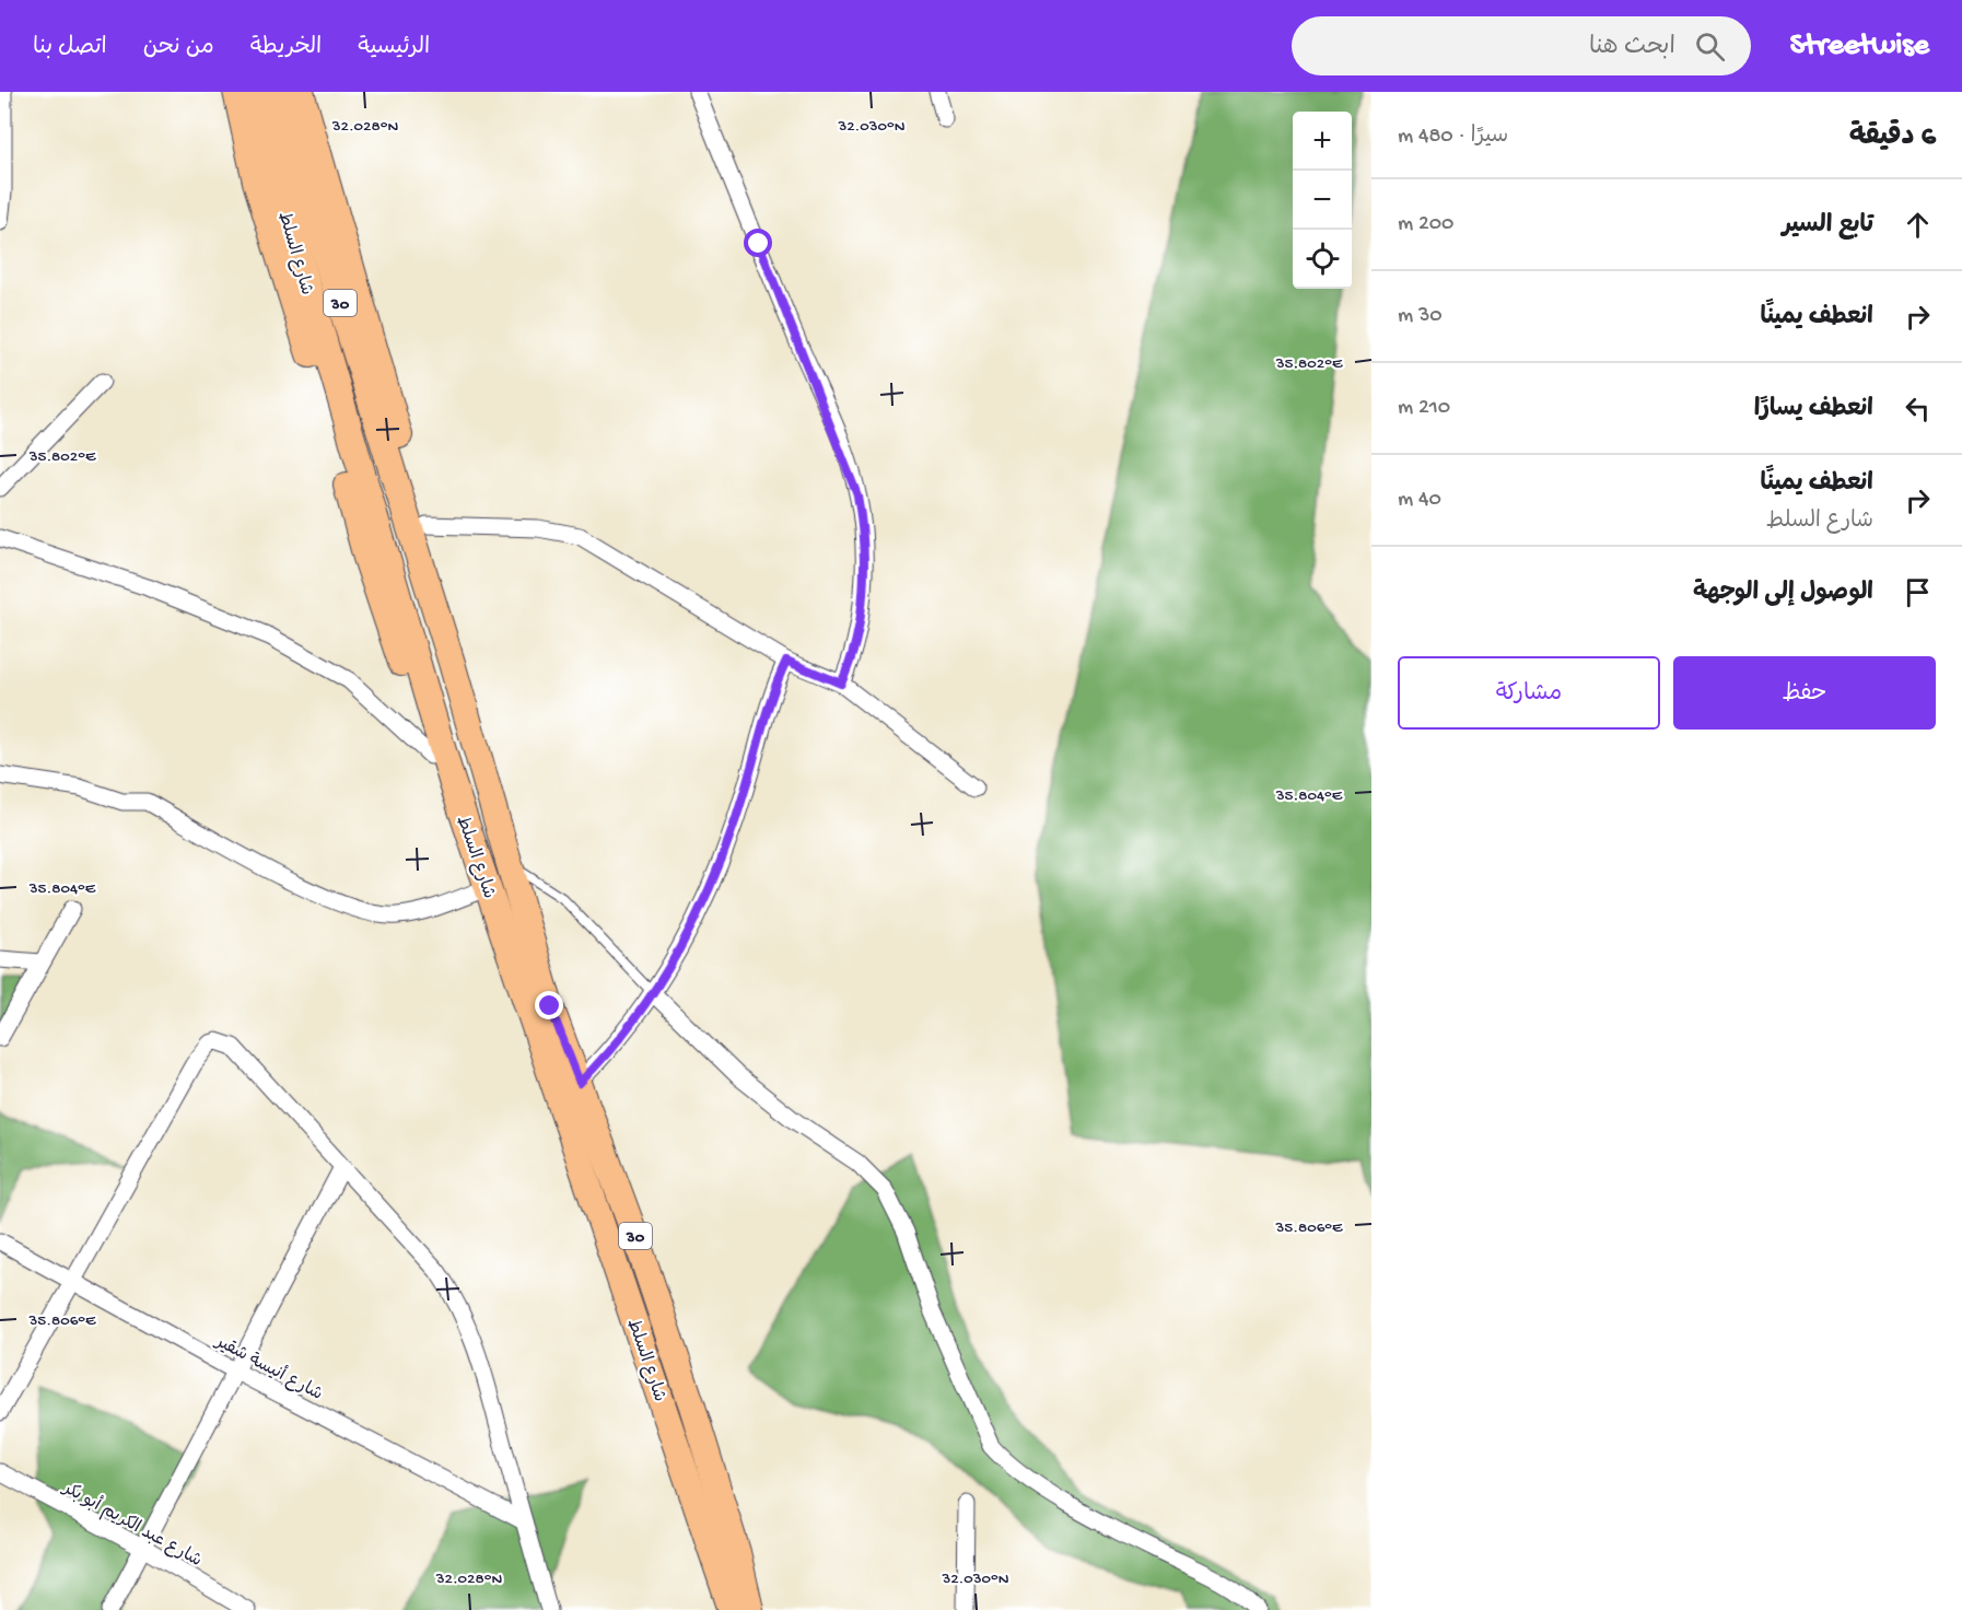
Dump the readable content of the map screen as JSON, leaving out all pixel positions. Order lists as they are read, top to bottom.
{
  "streets": {
    "main road": ["شارع السلط", "30"],
    "street": ["شارع أنيسة شقير", "شارع عبد الكريم أبو بكر"]
  },
  "page": {
    "header": "Streetwise",
    "search": "ابحث هنا",
    "nav": [
      "الرئيسية",
      "الخريطة",
      "من نحن",
      "اتصل بنا"
    ],
    "heading": ["6 دقيقة", "سيرًا · 480 m"],
    "map_buttons": ["+", "−"],
    "list": [
      ["تابع السير", "200 m"],
      ["انعطف يمينًا", "30 m"],
      ["انعطف يسارًا", "210 m"],
      ["انعطف يمينًا", "شارع السلط", "40 m"],
      "الوصول إلى الوجهة"
    ],
    "buttons": ["حفظ", "مشاركة"]
  },
  "coordinates": [
    "32.028°N",
    "32.030°N",
    "35.802°E",
    "35.804°E",
    "35.806°E"
  ]
}
